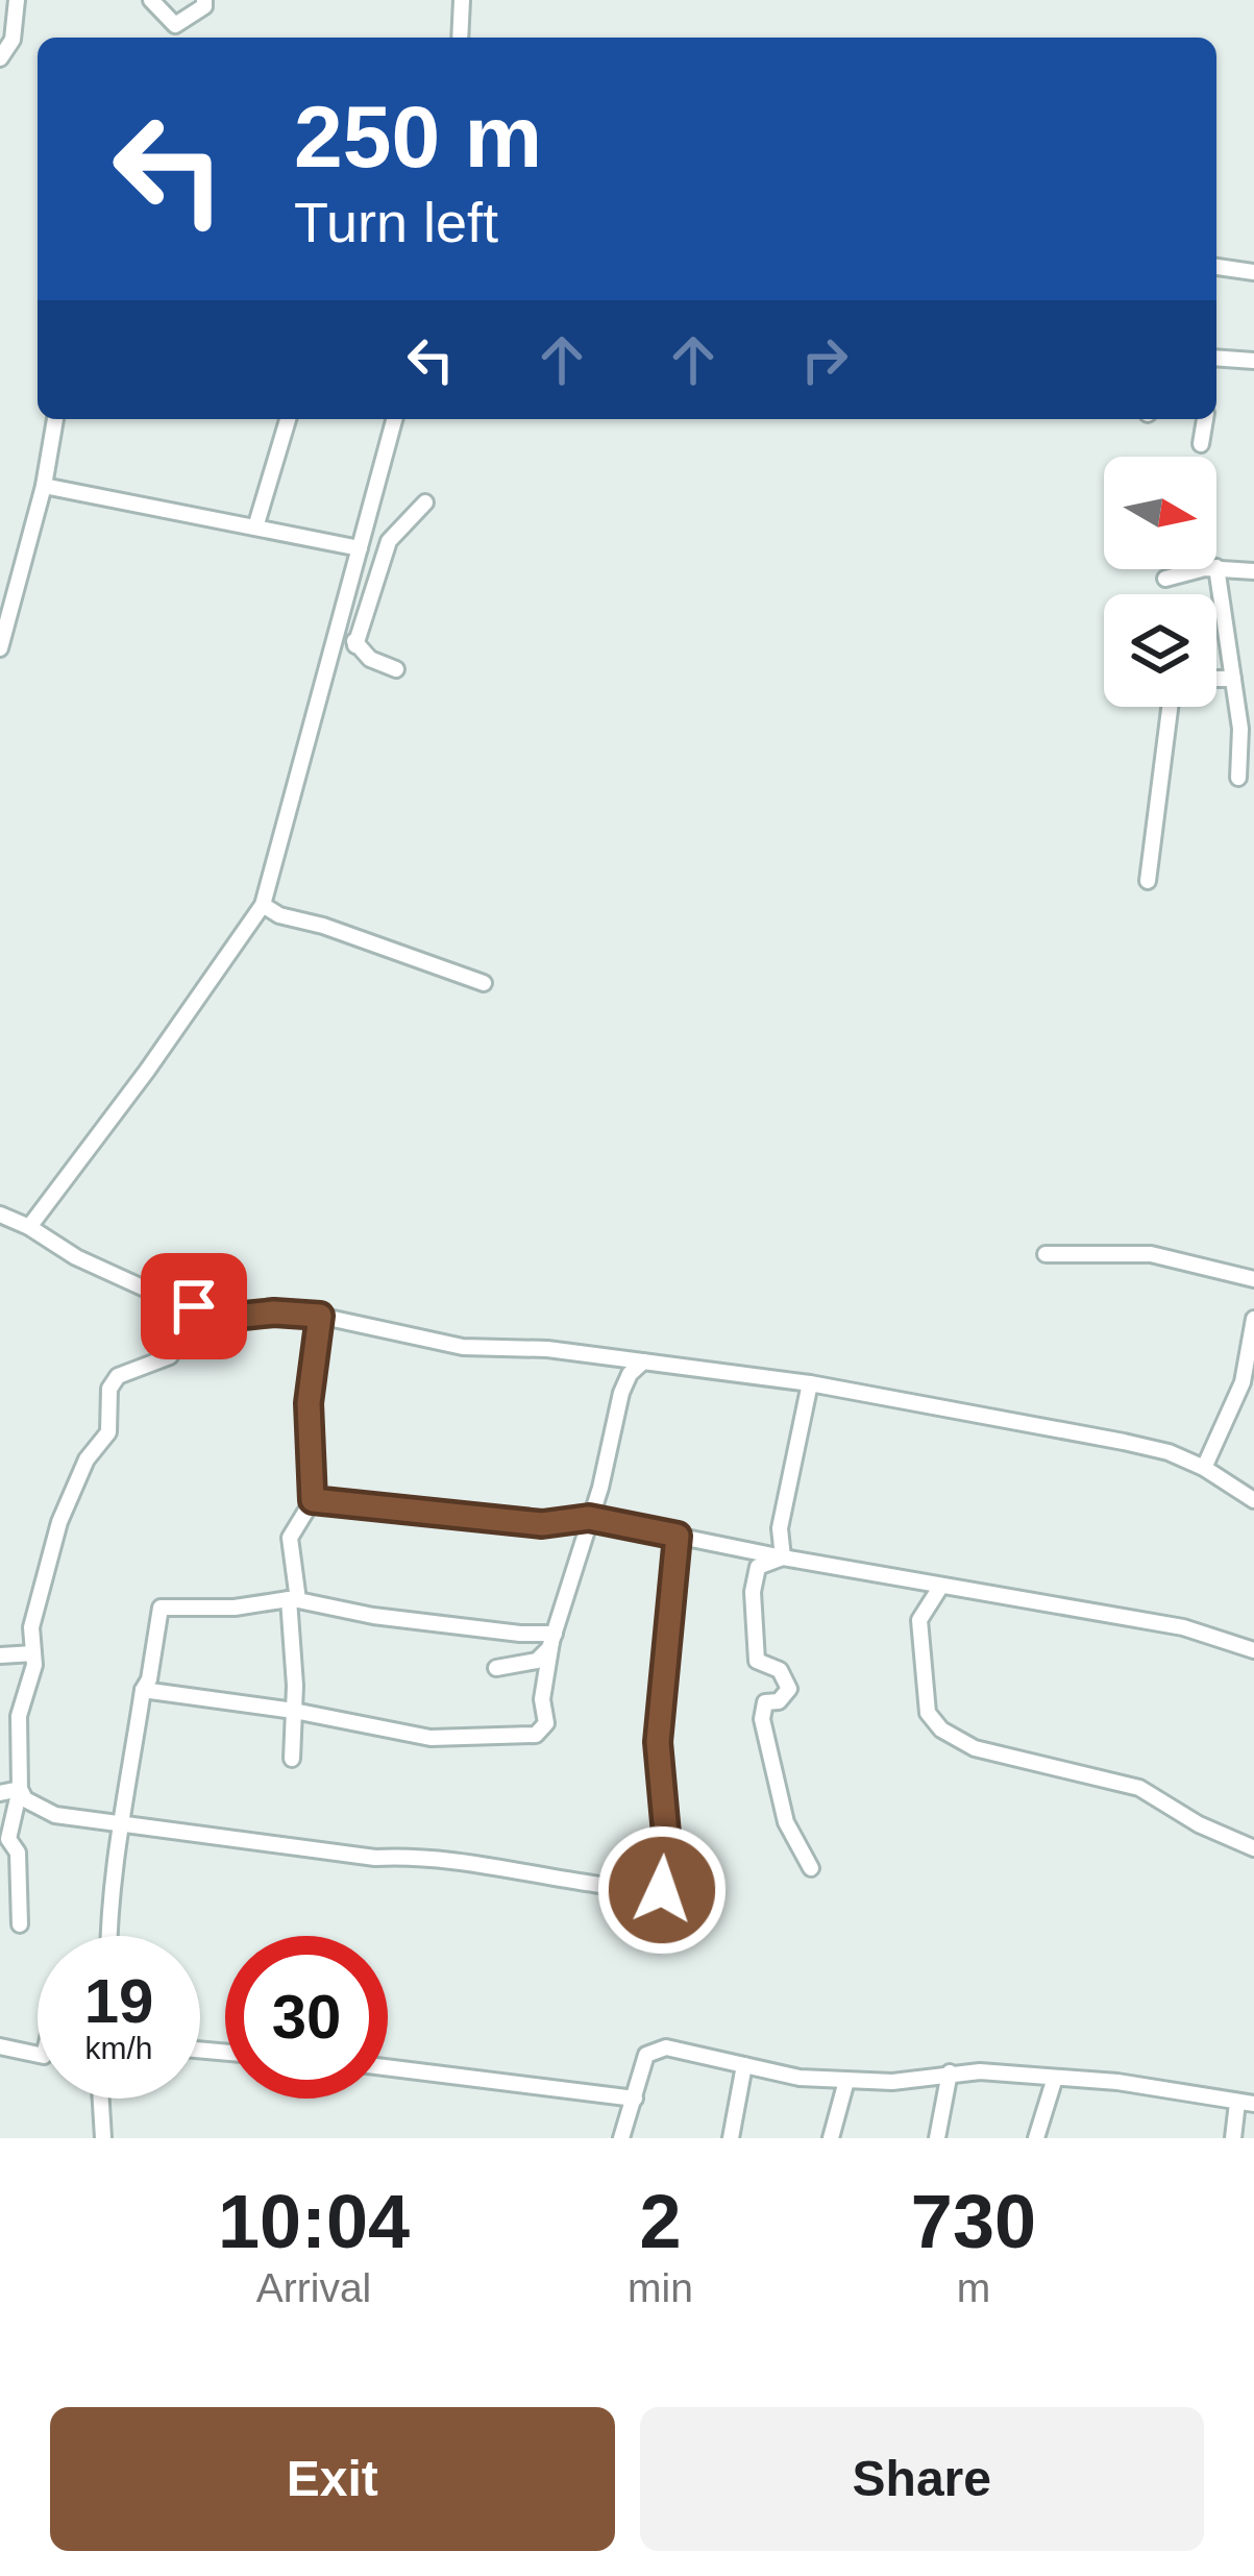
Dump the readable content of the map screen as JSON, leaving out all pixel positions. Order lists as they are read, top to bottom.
{
  "north": "right",
  "page": {
    "turn": ["250 m", "Turn left"],
    "speed": "19 km/h",
    "limit": "30",
    "eta": [
      "10:04",
      "Arrival",
      "2",
      "min",
      "730",
      "m"
    ],
    "buttons": ["Exit", "Share"]
  }
}
